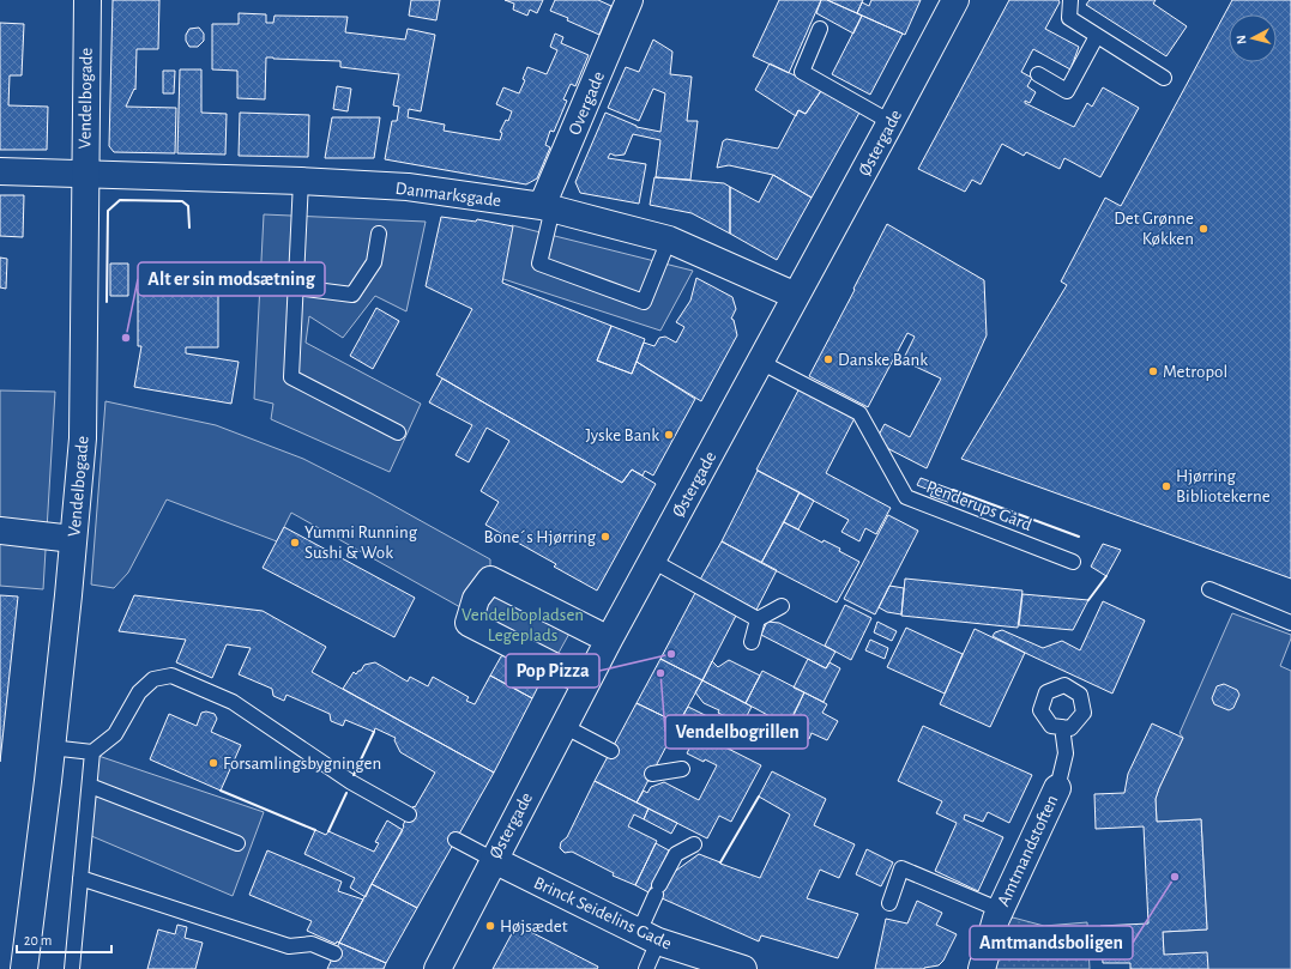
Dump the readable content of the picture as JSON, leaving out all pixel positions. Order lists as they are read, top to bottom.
{
  "streets": {
    "street": [
      "Vendelbogade",
      "Overgade",
      "Østergade",
      "Danmarksgade",
      "Amtmandstoften",
      "Brinck Seidelins Gade"
    ],
    "lane": ["Penderups Gård"]
  },
  "crossings": [
    ["Vendelbogade", "Danmarksgade"],
    ["Overgade", "Danmarksgade"],
    ["Østergade", "Danmarksgade"],
    ["Østergade", "Penderups Gård"],
    ["Østergade", "Brinck Seidelins Gade"]
  ],
  "parks": ["Vendelbopladsen Legeplads"],
  "places": [
    "Det Grønne Køkken",
    "Alt er sin modsætning",
    "Danske Bank",
    "Metropol",
    "Jyske Bank",
    "Hjørring Bibliotekerne",
    "Bone´s Hjørring",
    "Yummi Running Sushi & Wok",
    "Pop Pizza",
    "Vendelbogrillen",
    "Forsamlingsbygningen",
    "Amtmandsboligen",
    "Højsædet"
  ],
  "scale_bar": "20 m",
  "north": "left"
}
